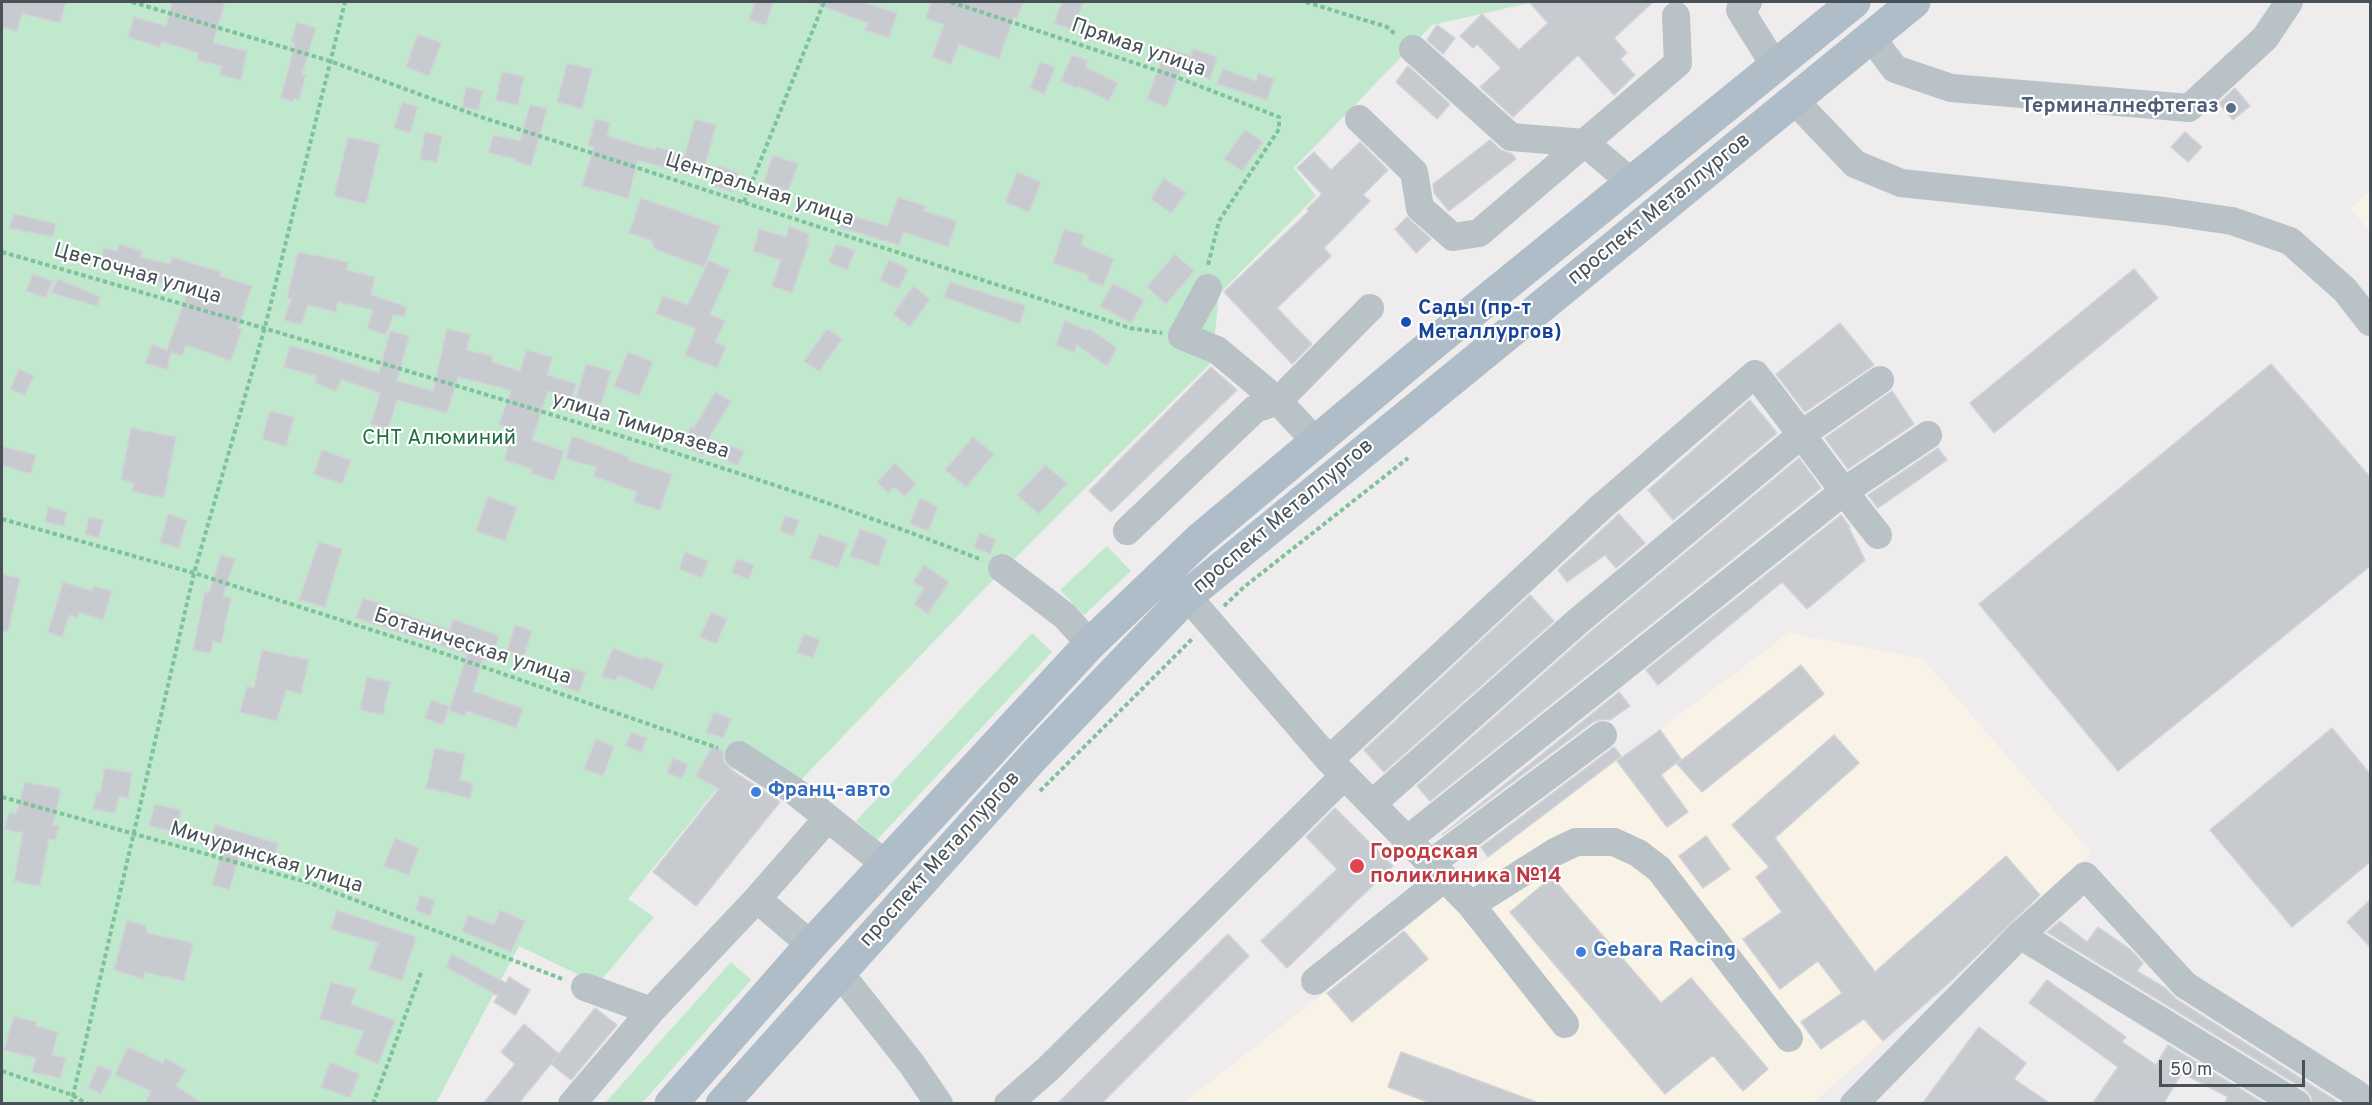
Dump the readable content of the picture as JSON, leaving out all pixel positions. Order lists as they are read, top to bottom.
{
  "streets": {
    "main road": ["проспект Металлургов"],
    "path": [
      "Прямая улица",
      "Центральная улица",
      "Цветочная улица",
      "улица Тимирязева",
      "Ботаническая улица",
      "Мичуринская улица"
    ]
  },
  "crossings": [
    ["Цветочная улица", "улица Тимирязева"]
  ],
  "parks": ["СНТ Алюминий"],
  "places": [
    "Терминалнефтегаз",
    "Сады (пр-т Металлургов)",
    "Франц-авто",
    "Городская поликлиника №14",
    "Gebara Racing"
  ],
  "scale_bar": "50 m"
}
